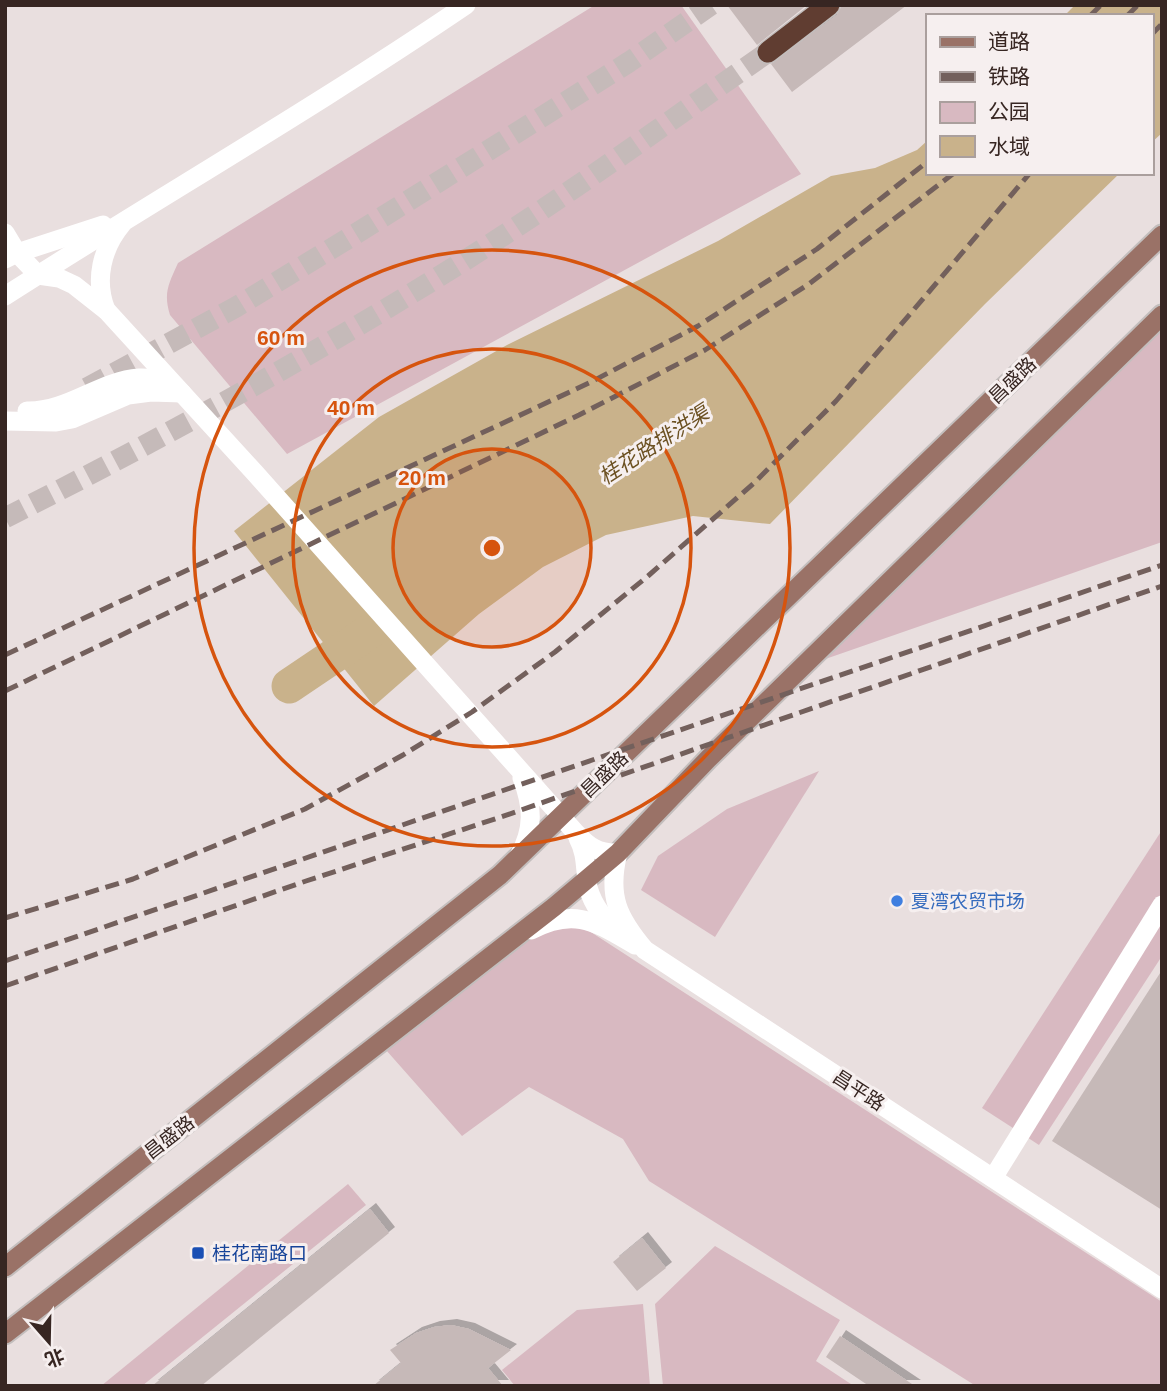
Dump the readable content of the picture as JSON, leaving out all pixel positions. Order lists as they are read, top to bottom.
{
  "streets": {
    "main road": ["昌盛路"],
    "street": ["昌平路"]
  },
  "water": ["桂花路排洪渠"],
  "places": {
    "other": ["夏湾农贸市场"],
    "transit": ["桂花南路口"]
  },
  "legend": [
    "道路",
    "铁路",
    "公园",
    "水域"
  ],
  "north": "bottom",
  "rings": ["60 m", "40 m", "20 m"]
}
